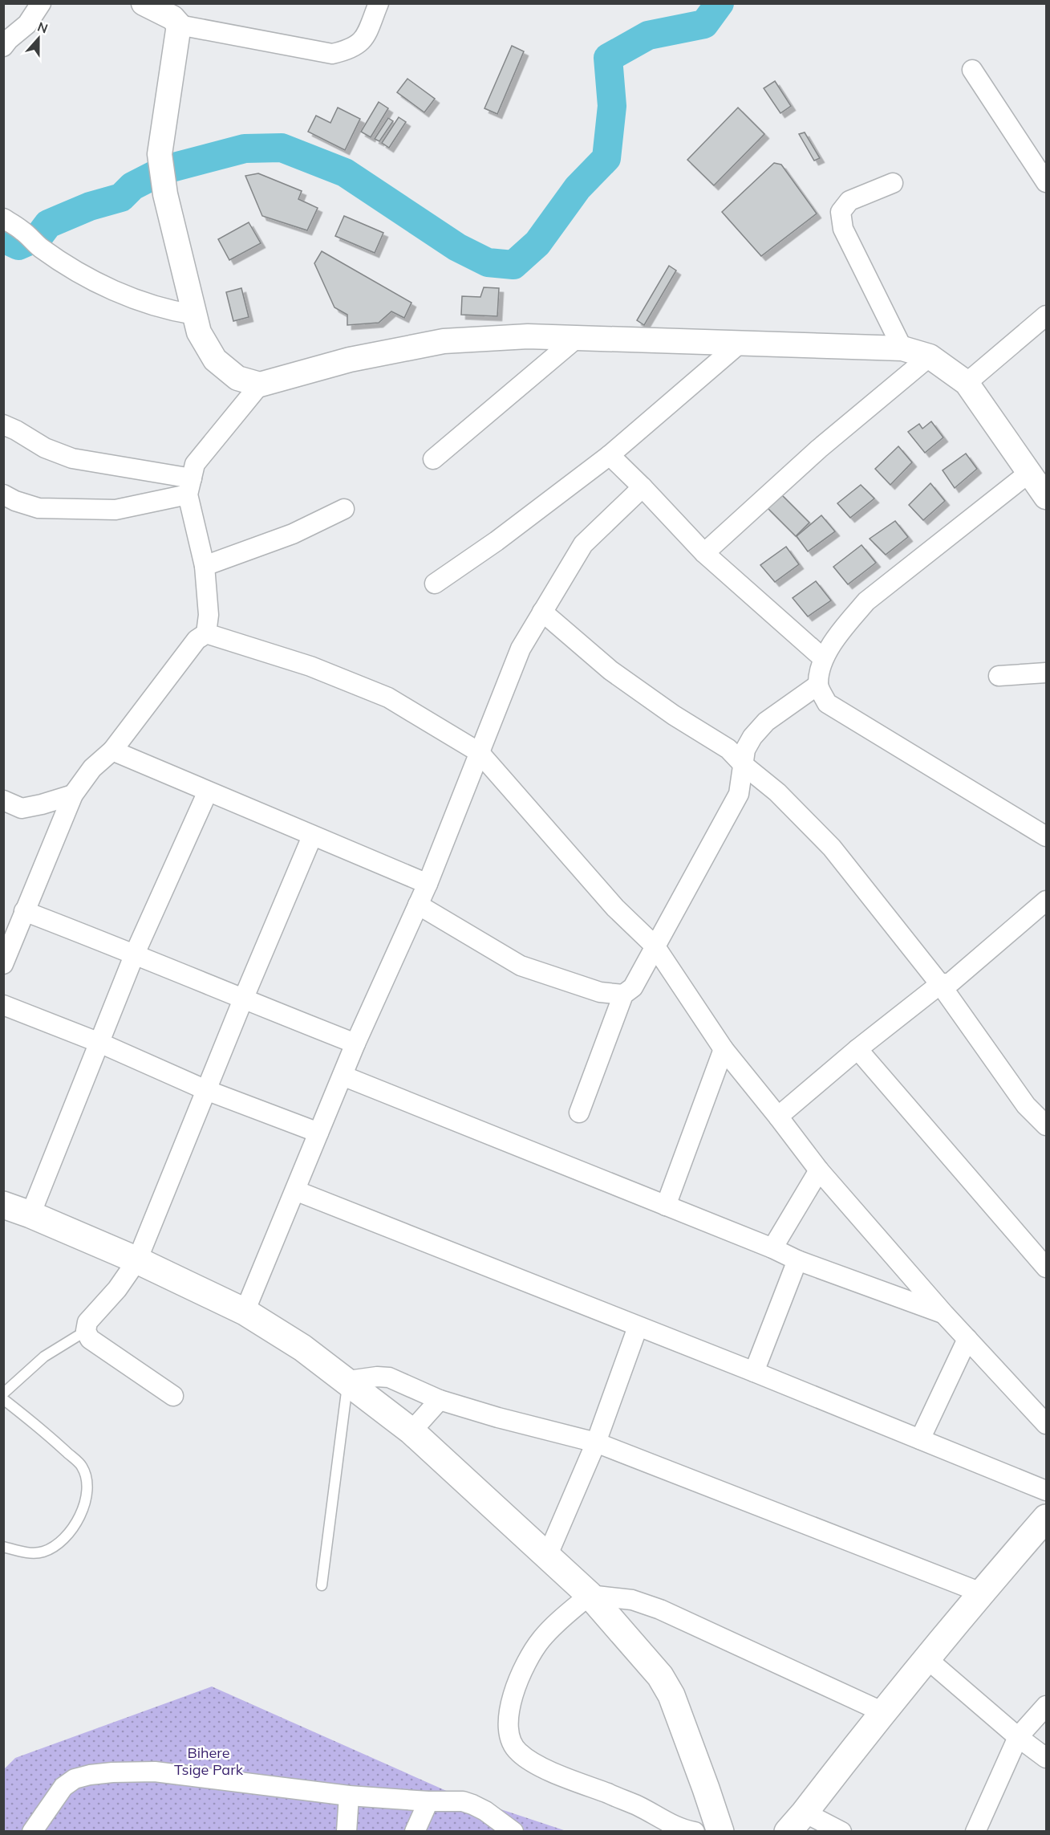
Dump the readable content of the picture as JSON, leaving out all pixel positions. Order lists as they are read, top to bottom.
{
  "parks": ["Bihere Tsige Park"],
  "north": "top"
}
